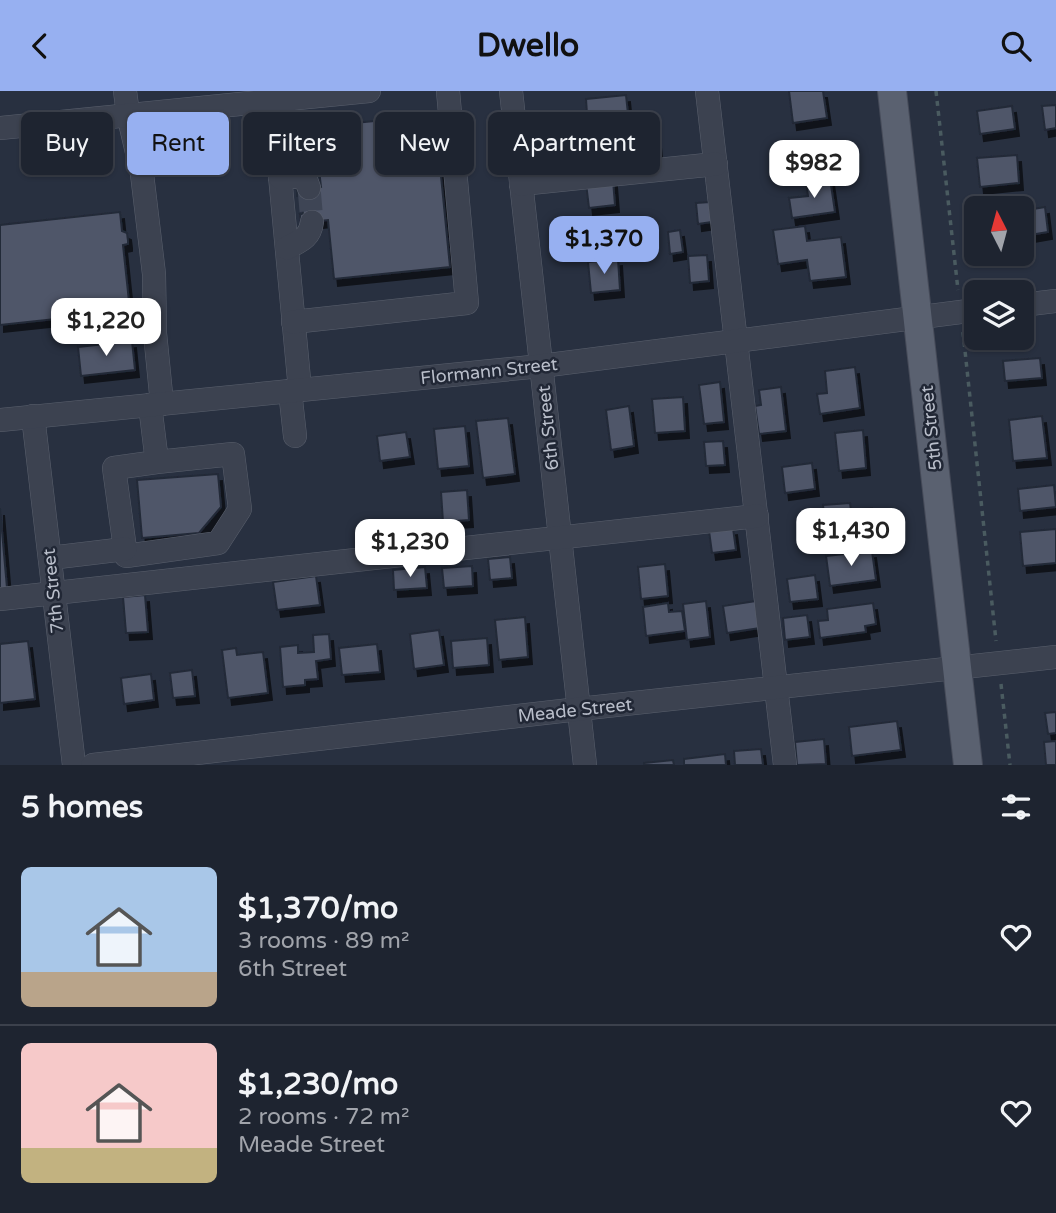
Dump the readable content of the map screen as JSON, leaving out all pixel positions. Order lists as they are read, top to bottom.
{
  "streets": {
    "main road": ["5th Street"],
    "street": [
      "Flormann Street",
      "6th Street",
      "7th Street",
      "Meade Street"
    ]
  },
  "crossings": [
    ["Flormann Street", "6th Street"],
    ["Flormann Street", "5th Street"],
    ["Flormann Street", "7th Street"],
    ["6th Street", "Meade Street"],
    ["5th Street", "Meade Street"]
  ],
  "north": "top",
  "page": {
    "header": "Dwello",
    "chip": [
      "Buy",
      "Rent",
      "Filters",
      "New",
      "Apartment"
    ],
    "price": [
      "$982",
      "$1,370",
      "$1,220",
      "$1,430",
      "$1,230"
    ],
    "heading": "5 homes",
    "list": [
      {
        "name": "$1,370/mo",
        "note": "3 rooms · 89 m² · 6th Street"
      },
      {
        "name": "$1,230/mo",
        "note": "2 rooms · 72 m² · Meade Street"
      }
    ]
  }
}
